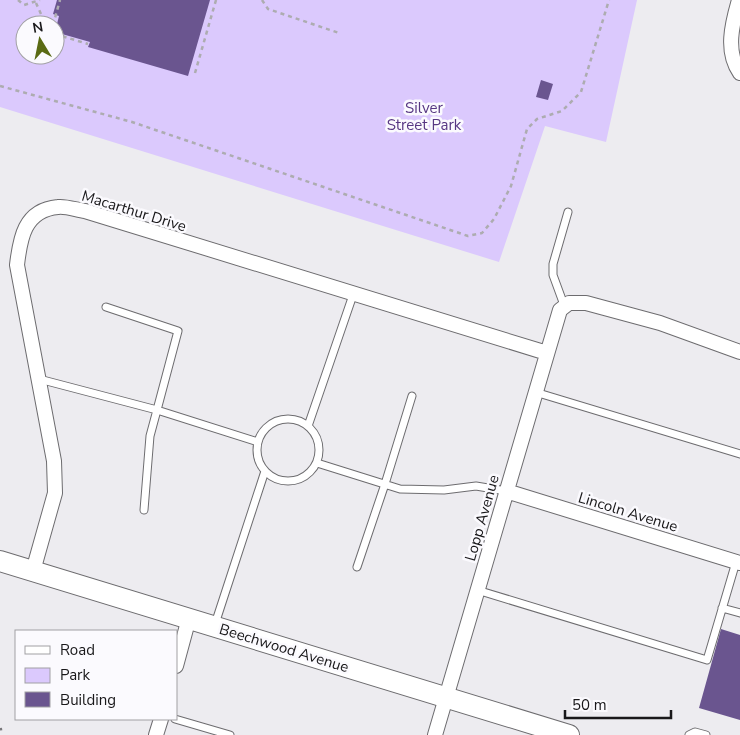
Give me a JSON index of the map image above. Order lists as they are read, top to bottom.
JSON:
{
  "streets": {
    "main road": ["Beechwood Avenue"],
    "street": ["Macarthur Drive", "Lincoln Avenue", "Lopp Avenue"]
  },
  "crossings": [
    ["Macarthur Drive", "Lopp Avenue"],
    ["Macarthur Drive", "Beechwood Avenue"],
    ["Lincoln Avenue", "Lopp Avenue"],
    ["Lopp Avenue", "Beechwood Avenue"]
  ],
  "parks": ["Silver Street Park"],
  "legend": ["Road", "Park", "Building"],
  "scale_bar": "50 m",
  "north": "top"
}
